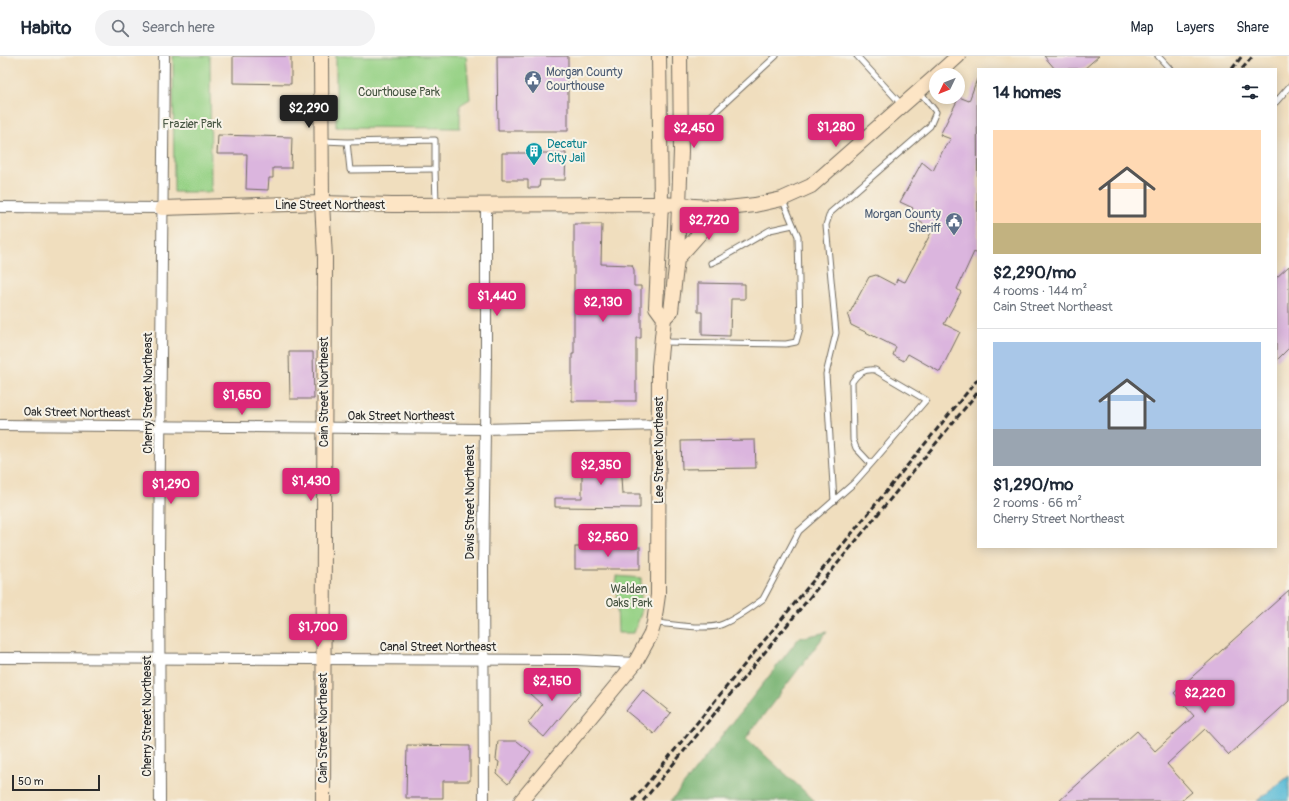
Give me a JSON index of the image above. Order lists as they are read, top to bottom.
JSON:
{
  "streets": {
    "street": [
      "Line Street Northeast",
      "Cain Street Northeast",
      "Cherry Street Northeast",
      "Oak Street Northeast",
      "Lee Street Northeast",
      "Davis Street Northeast",
      "Canal Street Northeast"
    ]
  },
  "crossings": [
    ["Line Street Northeast", "Cain Street Northeast"],
    ["Line Street Northeast", "Cherry Street Northeast"],
    ["Line Street Northeast", "Lee Street Northeast"],
    ["Line Street Northeast", "Davis Street Northeast"],
    ["Cain Street Northeast", "Oak Street Northeast"],
    ["Cain Street Northeast", "Canal Street Northeast"],
    ["Cherry Street Northeast", "Oak Street Northeast"],
    ["Cherry Street Northeast", "Canal Street Northeast"],
    ["Oak Street Northeast", "Lee Street Northeast"],
    ["Oak Street Northeast", "Davis Street Northeast"],
    ["Lee Street Northeast", "Canal Street Northeast"],
    ["Davis Street Northeast", "Canal Street Northeast"]
  ],
  "parks": ["Courthouse Park", "Frazier Park", "Walden Oaks Park"],
  "places": {
    "public building": ["Morgan County Courthouse", "Morgan County Sheriff"],
    "building": ["Decatur City Jail"]
  },
  "scale_bar": "50 m",
  "north": "bottom left",
  "page": {
    "header": "Habito",
    "search": "Search here",
    "nav": ["Map", "Layers", "Share"],
    "heading": "14 homes",
    "price": [
      "$2,290",
      "$1,280",
      "$2,450",
      "$2,720",
      "$1,440",
      "$2,130",
      "$1,650",
      "$2,350",
      "$1,430",
      "$1,290",
      "$2,560",
      "$1,700",
      "$2,150",
      "$2,220"
    ],
    "list": [
      {
        "name": "$2,290/mo",
        "note": "4 rooms · 144 m² · Cain Street Northeast"
      },
      {
        "name": "$1,290/mo",
        "note": "2 rooms · 66 m² · Cherry Street Northeast"
      }
    ],
    "scale": "50 m"
  }
}
